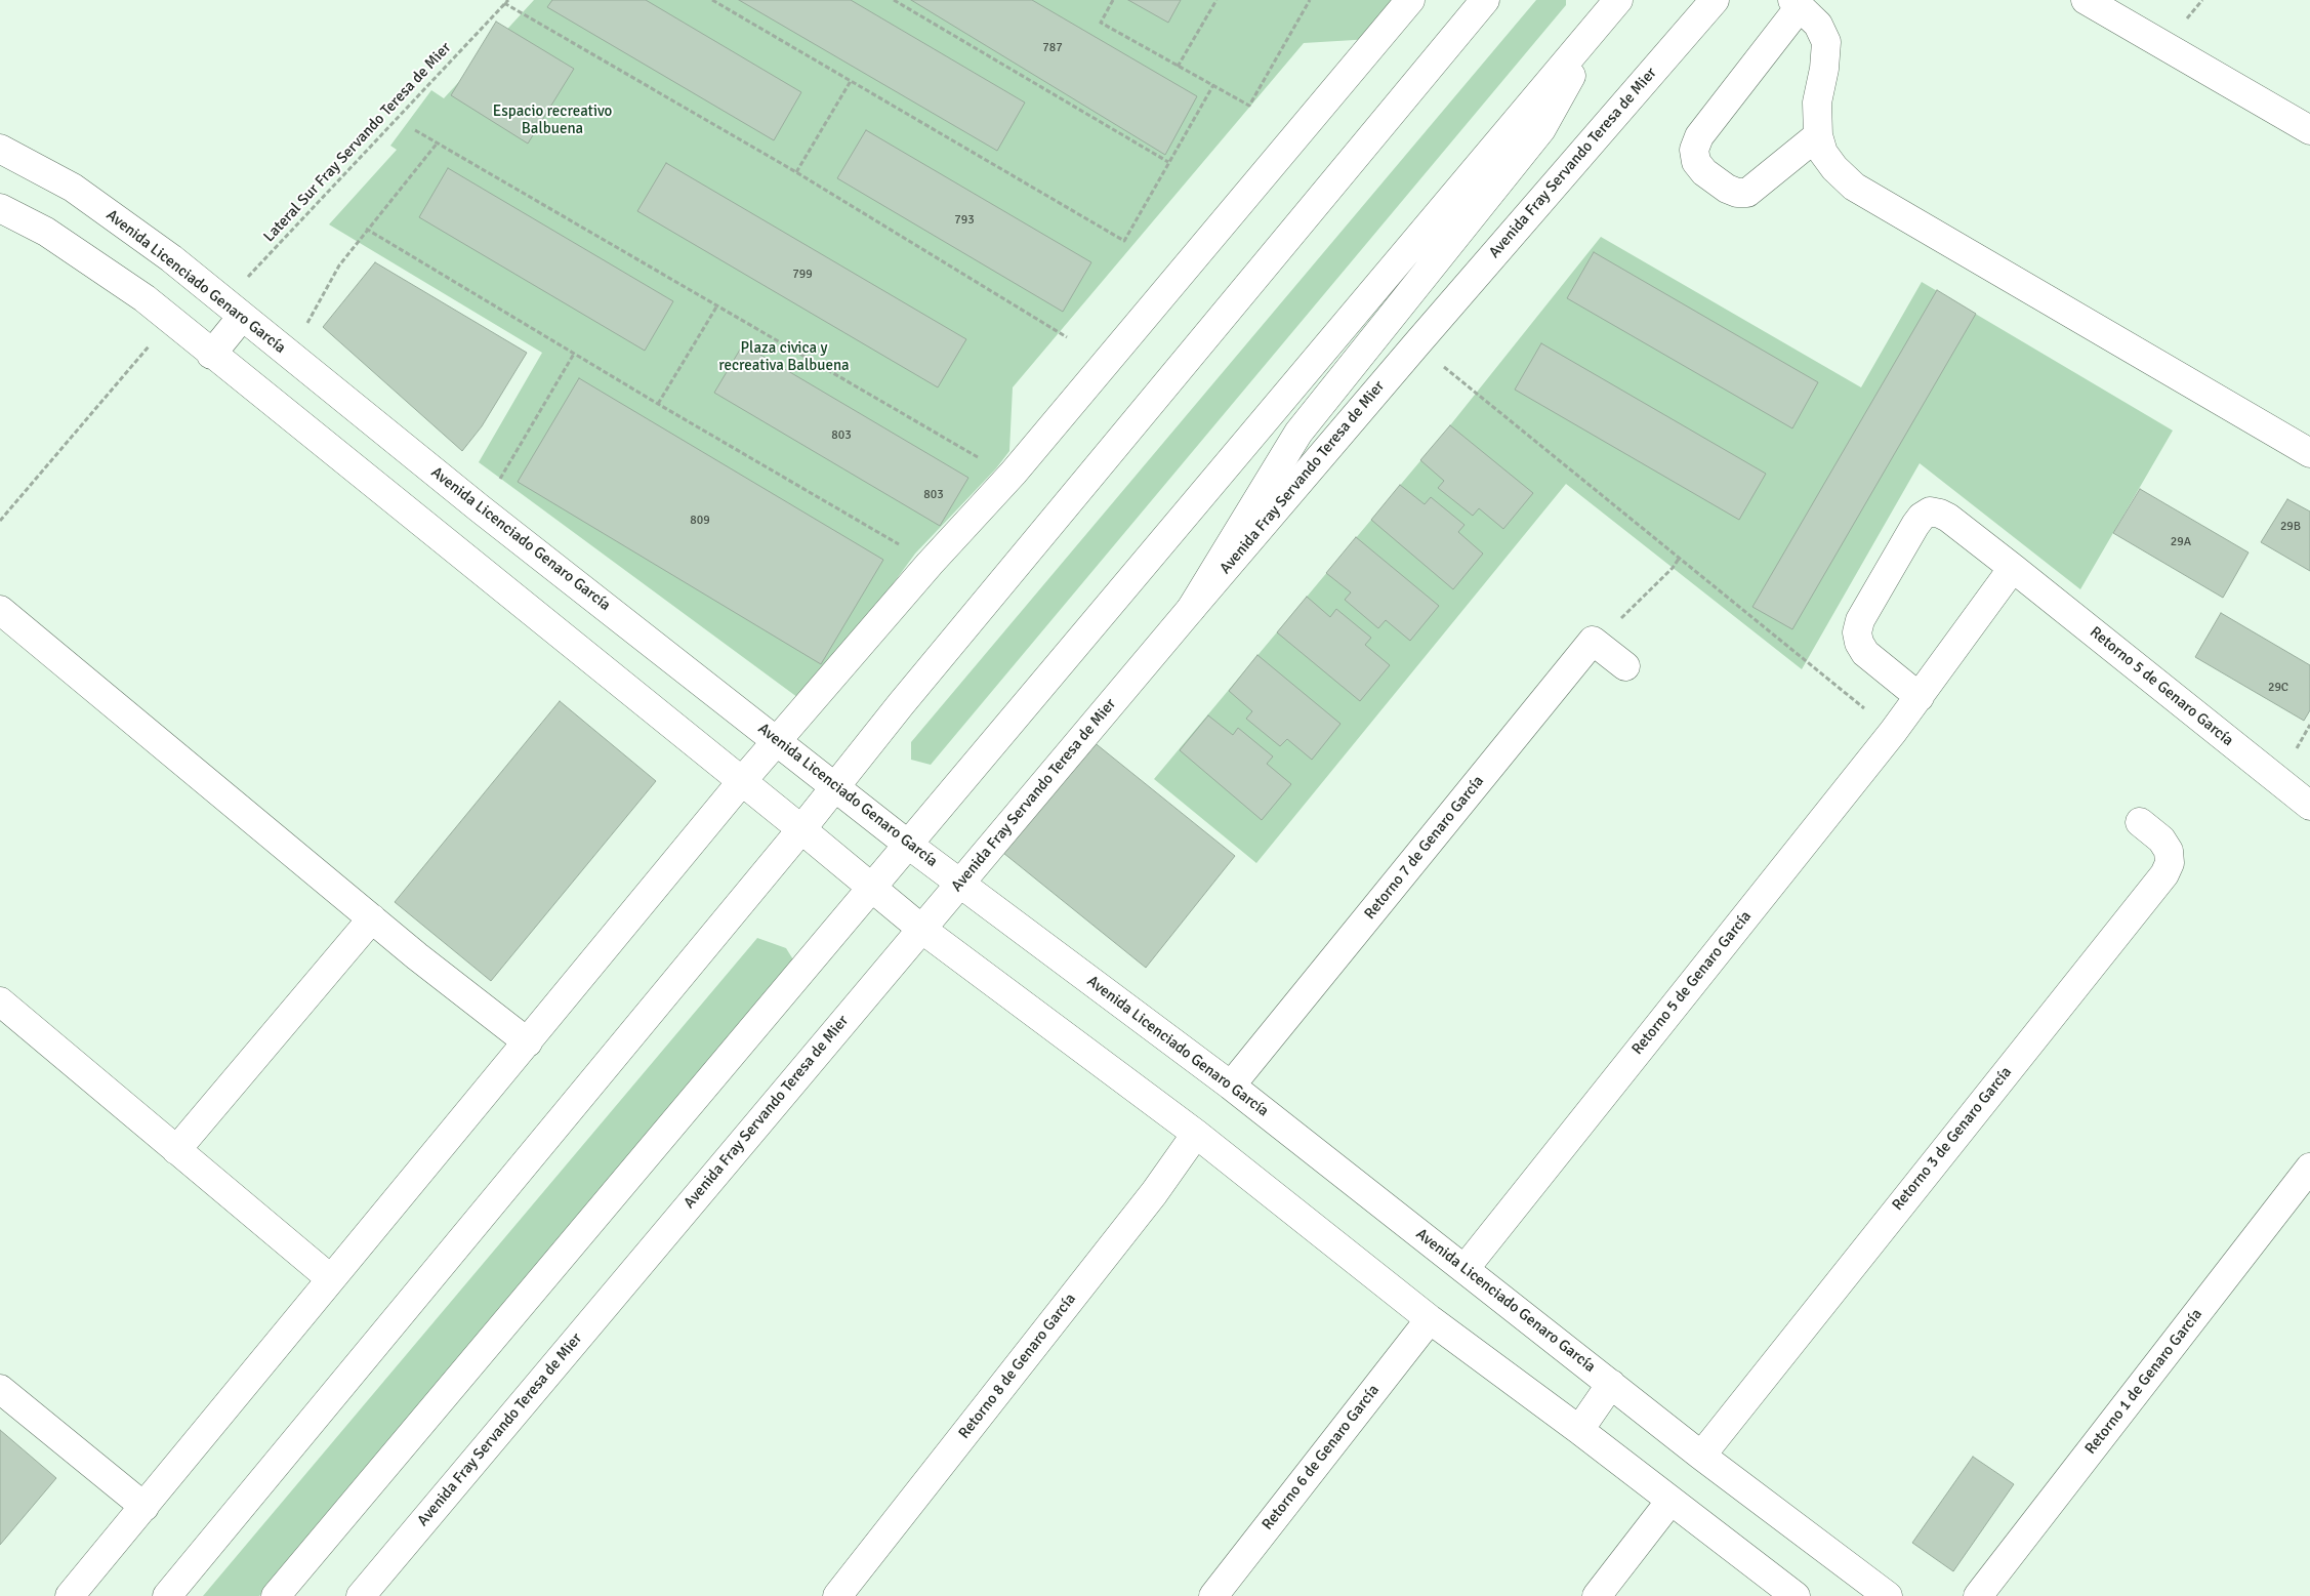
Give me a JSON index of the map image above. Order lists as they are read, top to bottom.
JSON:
{
  "streets": {
    "street": [
      "Avenida Fray Servando Teresa de Mier",
      "Avenida Licenciado Genaro García",
      "Retorno 5 de Genaro García",
      "Retorno 7 de Genaro García",
      "Retorno 3 de Genaro García",
      "Retorno 8 de Genaro García",
      "Retorno 1 de Genaro García",
      "Retorno 6 de Genaro García"
    ],
    "path": ["Lateral Sur Fray Servando Teresa de Mier"]
  },
  "crossings": [
    ["Lateral Sur Fray Servando Teresa de Mier", "Avenida Licenciado Genaro García"],
    ["Avenida Fray Servando Teresa de Mier", "Avenida Licenciado Genaro García"],
    ["Avenida Licenciado Genaro García", "Retorno 5 de Genaro García"],
    ["Avenida Licenciado Genaro García", "Retorno 7 de Genaro García"],
    ["Avenida Licenciado Genaro García", "Retorno 3 de Genaro García"]
  ],
  "parks": ["Espacio recreativo Balbuena", "Plaza civica y recreativa Balbuena"],
  "house_numbers": [
    "787",
    "793",
    "799",
    "803",
    "803",
    "809",
    "29B",
    "29A",
    "29C"
  ]
}
